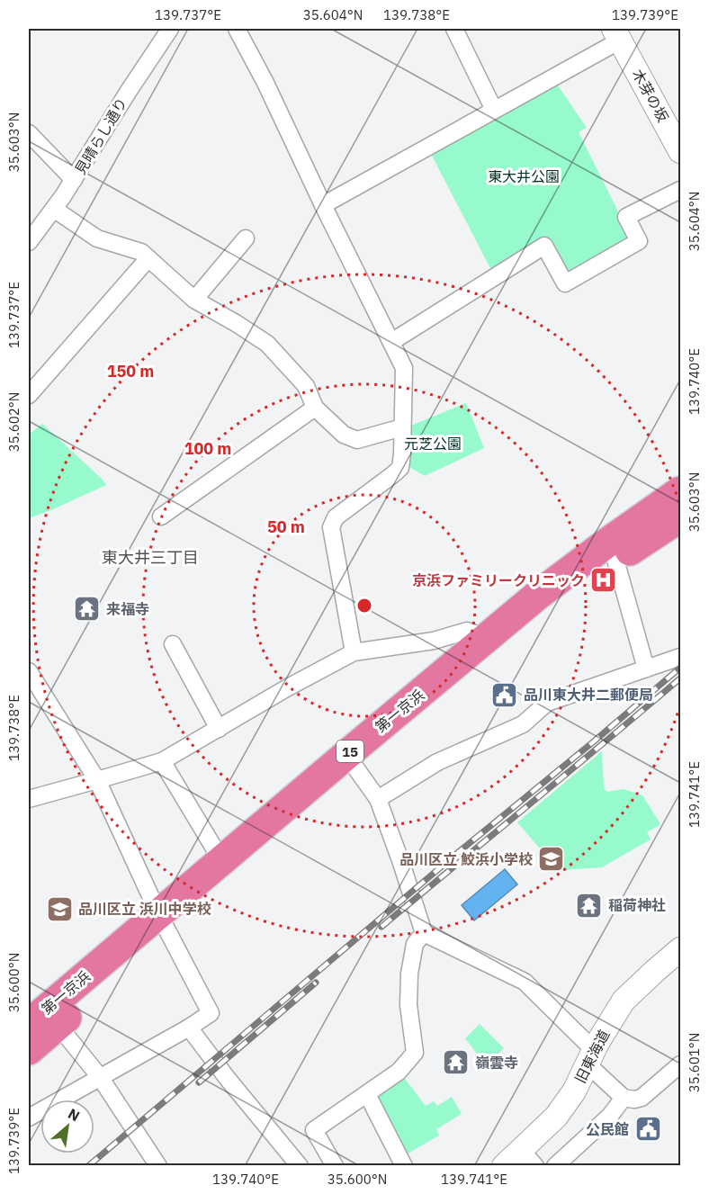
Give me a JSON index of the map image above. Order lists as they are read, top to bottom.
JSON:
{
  "streets": {
    "highway": ["第一京浜", "15"],
    "street": ["木芽の坂", "見晴らし通り", "旧東海道"]
  },
  "districts": ["東大井三丁目"],
  "parks": ["東大井公園", "元芝公園"],
  "places": {
    "hospital": ["京浜ファミリークリニック"],
    "temple": ["来福寺", "稲荷神社", "嶺雲寺"],
    "public building": ["品川東大井二郵便局", "公民館"],
    "school or university": ["品川区立 鮫浜小学校", "品川区立 浜川中学校"]
  },
  "north": "top right",
  "coordinates": [
    "139.737°E",
    "35.604°N",
    "139.738°E",
    "139.739°E",
    "35.603°N",
    "139.740°E",
    "35.602°N",
    "139.741°E",
    "35.600°N",
    "35.601°N"
  ],
  "rings": ["150 m", "100 m", "50 m"]
}
